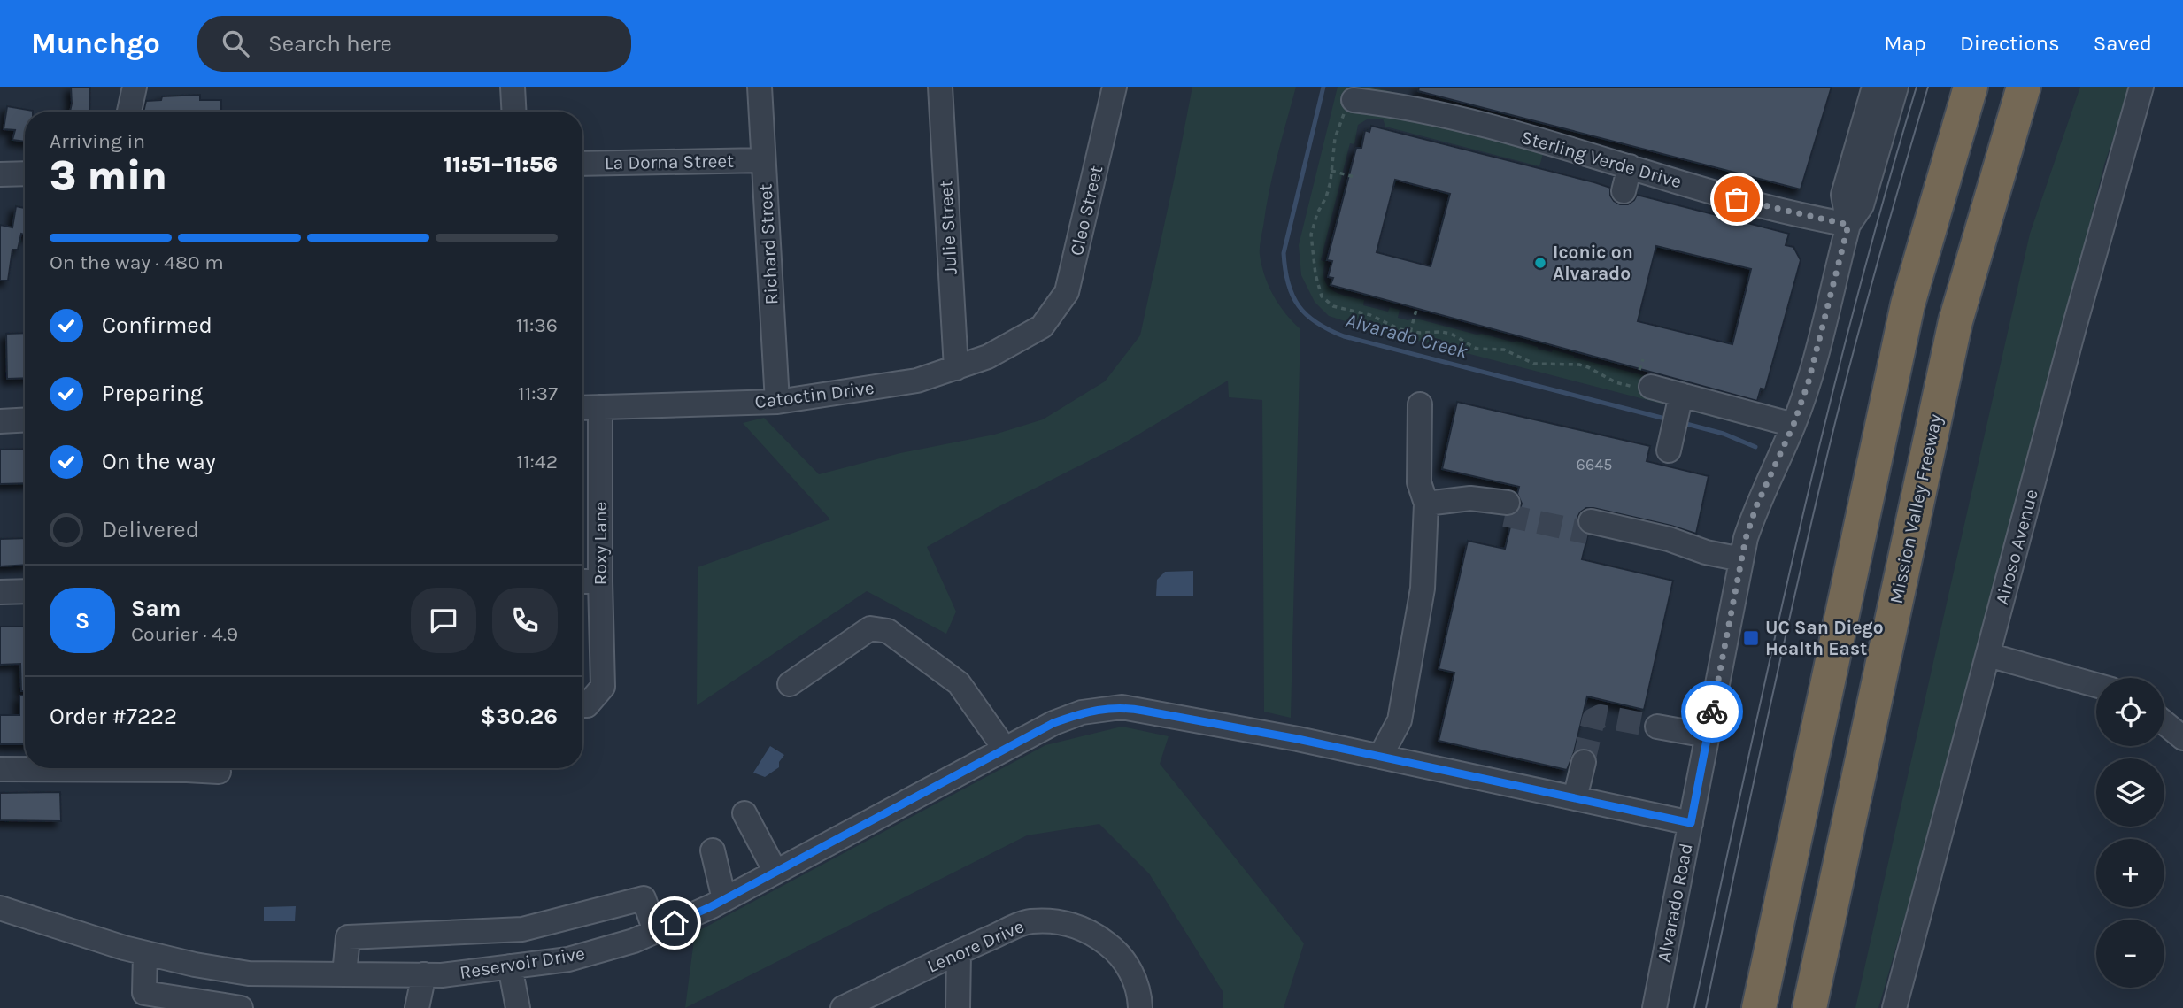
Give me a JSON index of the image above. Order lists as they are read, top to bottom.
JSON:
{
  "streets": {
    "highway": ["Mission Valley Freeway"],
    "street": [
      "Sterling Verde Drive",
      "La Dorna Street",
      "Cleo Street",
      "Julie Street",
      "Richard Street",
      "Catoctin Drive",
      "Roxy Lane",
      "Airoso Avenue",
      "Alvarado Road",
      "Lenore Drive",
      "Reservoir Drive"
    ]
  },
  "crossings": [
    ["Sterling Verde Drive", "Alvarado Road"],
    ["La Dorna Street", "Richard Street"],
    ["Cleo Street", "Catoctin Drive"],
    ["Julie Street", "Catoctin Drive"],
    ["Richard Street", "Catoctin Drive"],
    ["Catoctin Drive", "Roxy Lane"],
    ["Alvarado Road", "Reservoir Drive"]
  ],
  "water": ["Alvarado Creek"],
  "places": {
    "other": ["Iconic on Alvarado"],
    "transit": ["UC San Diego Health East"]
  },
  "house_numbers": ["6645"],
  "page": {
    "header": "Munchgo",
    "search": "Search here",
    "nav": ["Map", "Directions", "Saved"],
    "heading": ["3 min", "Arriving in", "11:51–11:56"],
    "panel": [
      "Sam",
      "Courier · 4.9",
      "Order #7222",
      "$30.26"
    ],
    "bar": "On the way · 480 m",
    "list": [
      ["Confirmed", "11:36"],
      ["Preparing", "11:37"],
      ["On the way", "11:42"],
      "Delivered"
    ],
    "round": "S",
    "map_buttons": ["+", "−"]
  }
}
